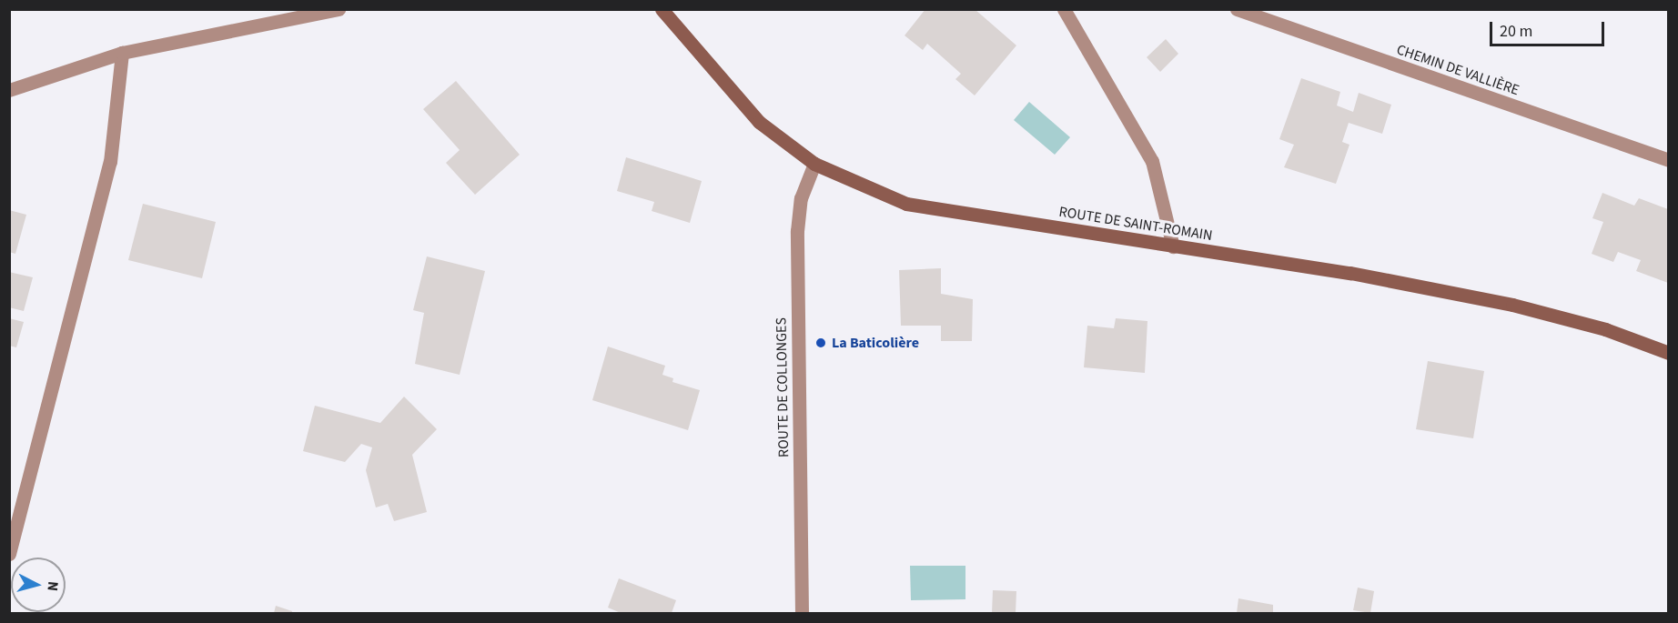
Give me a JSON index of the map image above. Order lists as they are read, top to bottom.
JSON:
{
  "streets": {
    "main road": ["ROUTE DE SAINT-ROMAIN"],
    "street": ["CHEMIN DE VALLIÈRE", "ROUTE DE COLLONGES"]
  },
  "crossings": [
    ["ROUTE DE SAINT-ROMAIN", "ROUTE DE COLLONGES"]
  ],
  "places": ["La Baticolière"],
  "scale_bar": "20 m",
  "north": "right"
}
